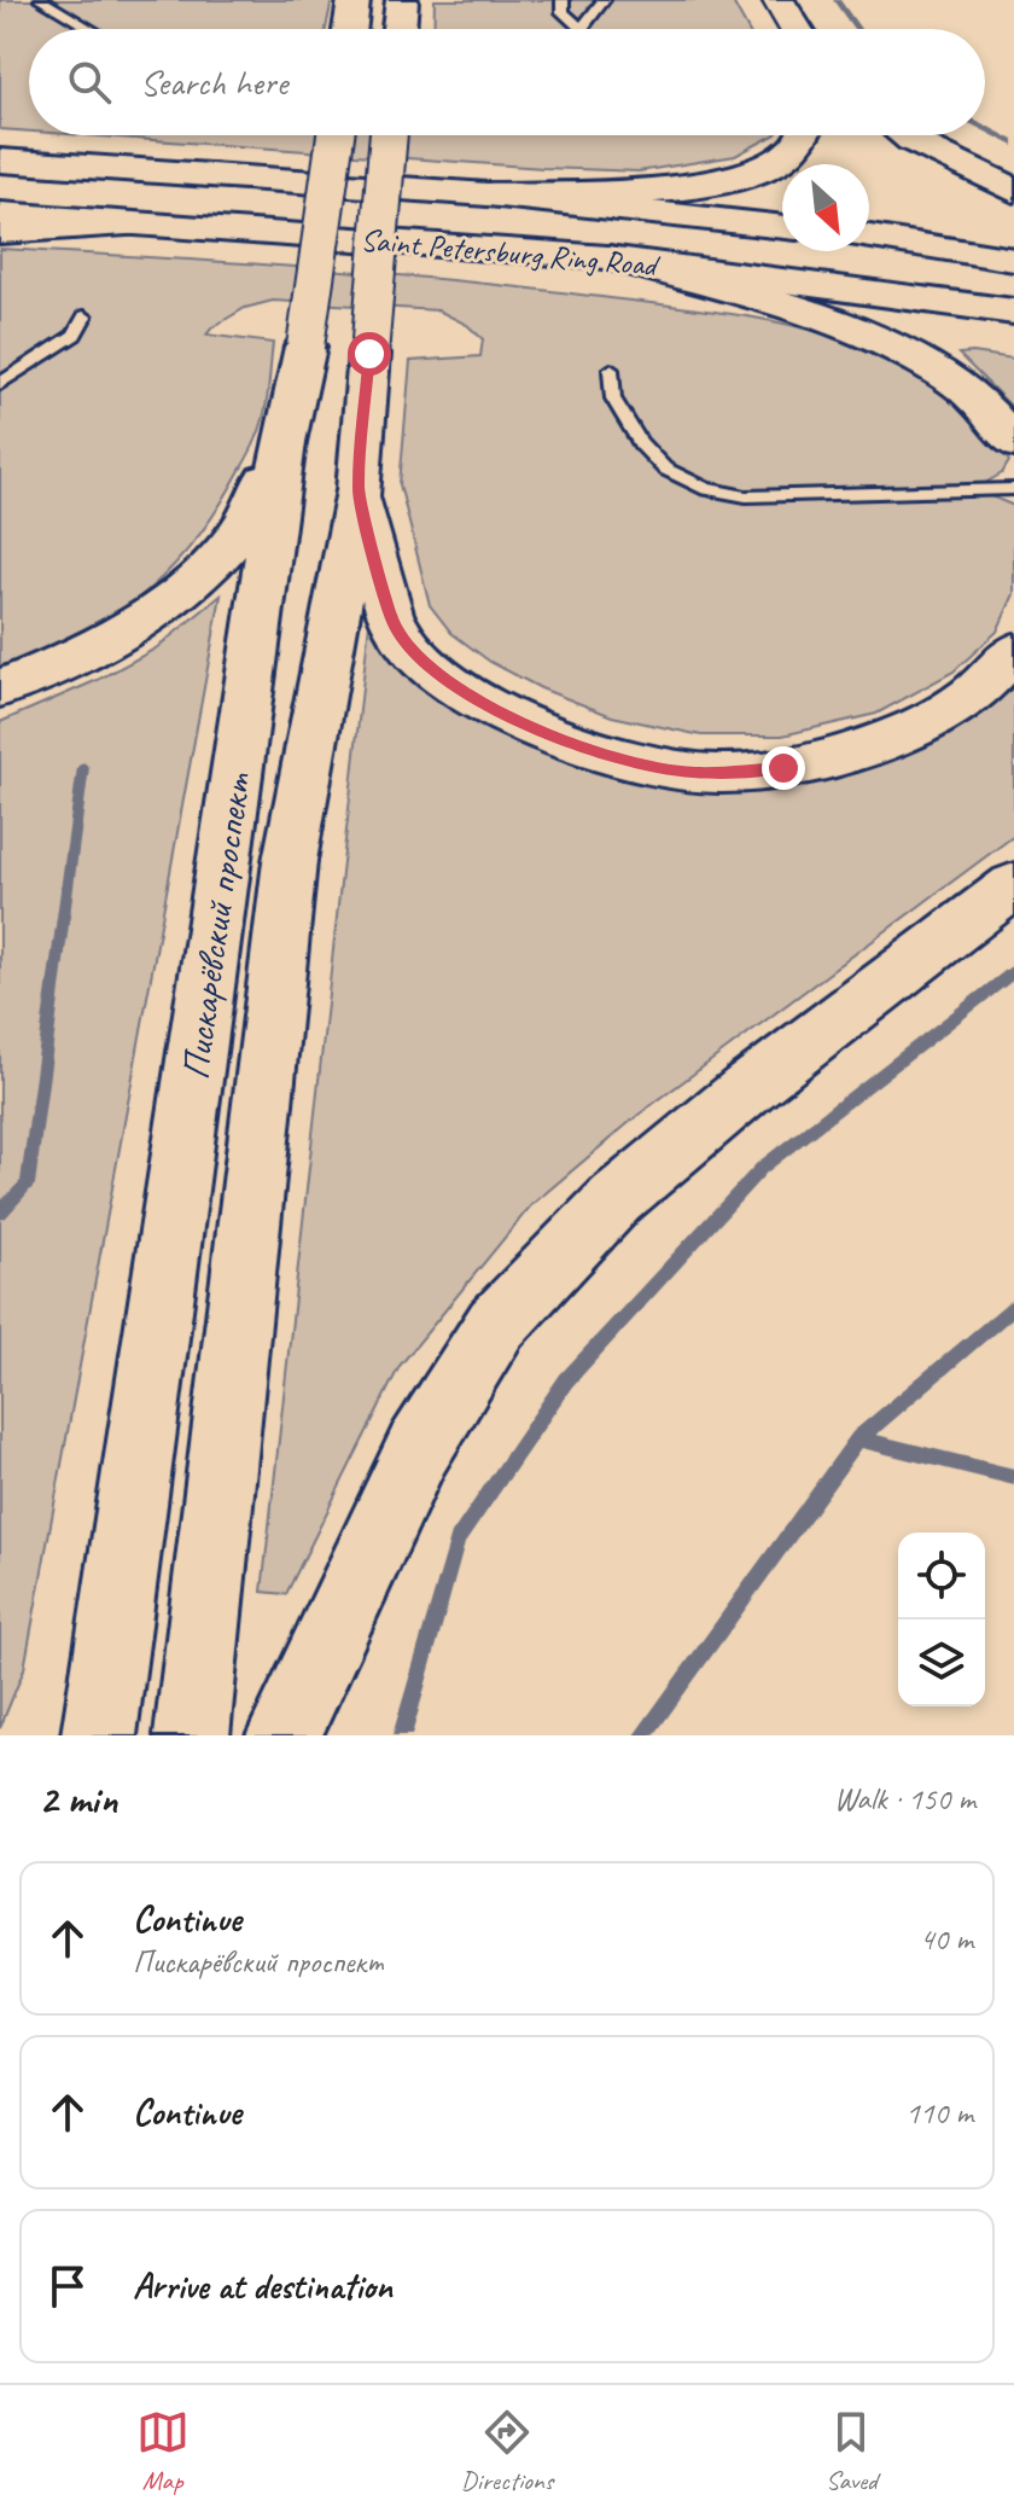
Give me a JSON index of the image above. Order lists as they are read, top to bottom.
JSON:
{
  "streets": {
    "main road": ["Saint Petersburg Ring Road", "Пискарёвский проспект"]
  },
  "north": "bottom right",
  "page": {
    "search": "Search here",
    "heading": ["2 min", "Walk · 150 m"],
    "list": [
      ["Continue", "Пискарёвский проспект", "40 m"],
      ["Continue", "110 m"],
      "Arrive at destination"
    ],
    "nav": ["Map", "Directions", "Saved"]
  }
}
